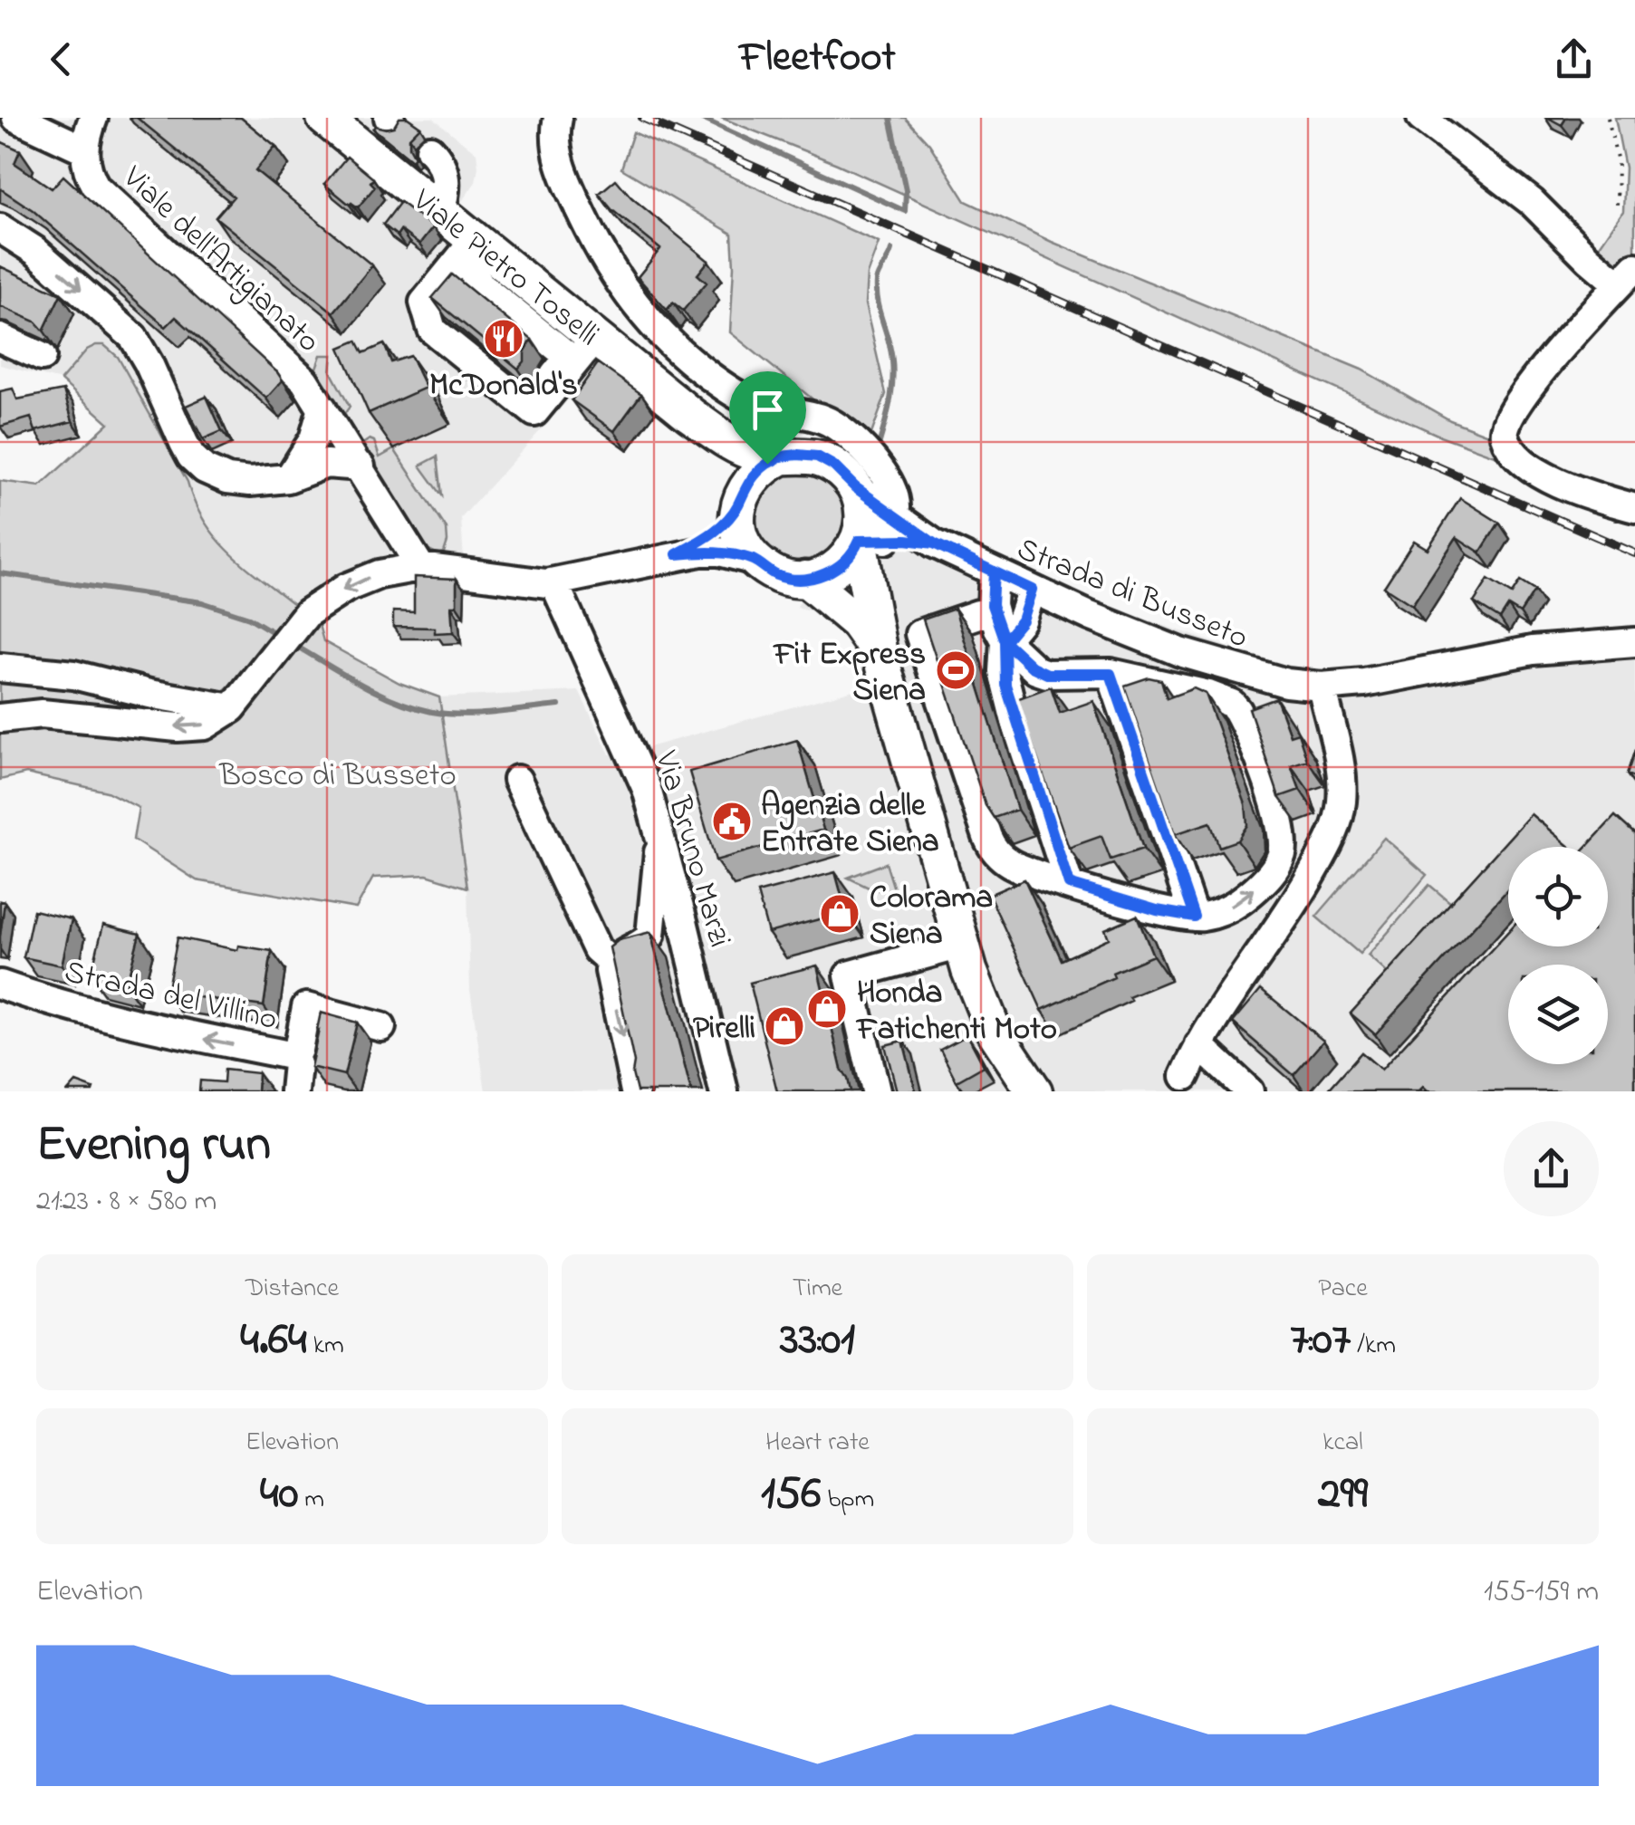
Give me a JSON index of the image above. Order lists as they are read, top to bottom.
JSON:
{
  "streets": {
    "main road": ["Viale Pietro Toselli"],
    "street": [
      "Viale dell'Artigianato",
      "Strada di Busseto",
      "Via Bruno Marzi",
      "Strada del Villino"
    ]
  },
  "crossings": [
    ["Viale Pietro Toselli", "Strada di Busseto"]
  ],
  "one_way": ["Strada del Villino"],
  "parks": ["Bosco di Busseto"],
  "places": {
    "restaurant": ["McDonald's"],
    "sports": ["Fit Express Siena"],
    "public building": ["Agenzia delle Entrate Siena"],
    "shop": ["Colorama Siena", "Honda Fatichenti Moto", "Pirelli"]
  },
  "page": {
    "header": "Fleetfoot",
    "heading": ["Evening run", "21:23 · 8 × 580 m"],
    "stats": [
      ["Distance", "4.64 km"],
      ["Time", "33:01"],
      ["Pace", "7:07 /km"],
      ["Elevation", "40 m"],
      ["Heart rate", "156 bpm"],
      ["kcal", "299"]
    ],
    "chart": ["Elevation", "155–159 m"]
  }
}
